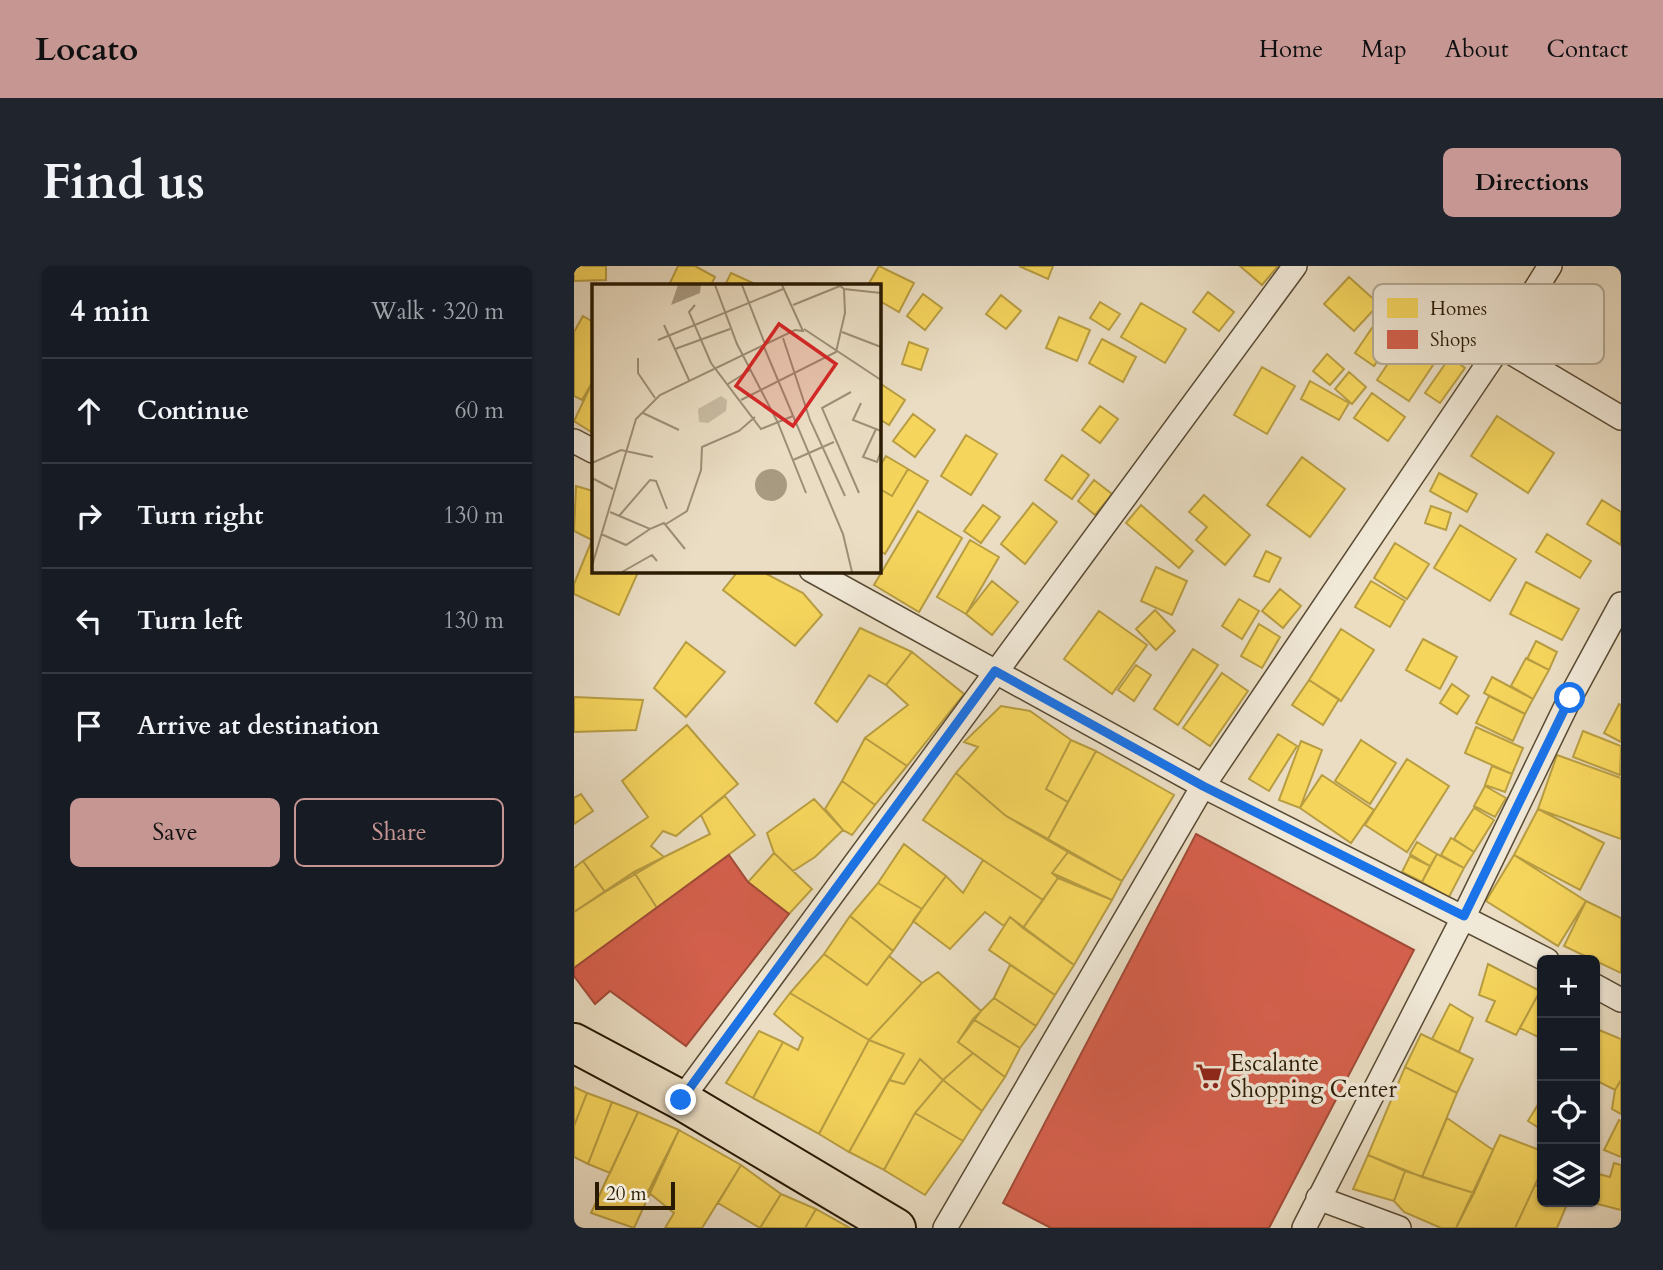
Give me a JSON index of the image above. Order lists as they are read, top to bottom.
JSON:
{
  "places": {
    "supermarket": ["Escalante Shopping Center"]
  },
  "legend": ["Homes", "Shops"],
  "scale_bar": "20 m",
  "page": {
    "header": "Locato",
    "nav": [
      "Home",
      "Map",
      "About",
      "Contact"
    ],
    "buttons": [
      "Directions",
      ["Save", "Share"]
    ],
    "title": "Find us",
    "heading": ["4 min", "Walk · 320 m"],
    "list": [
      ["Continue", "60 m"],
      ["Turn right", "130 m"],
      ["Turn left", "130 m"],
      "Arrive at destination"
    ],
    "map_buttons": ["+", "−"],
    "scale": "20 m"
  }
}
